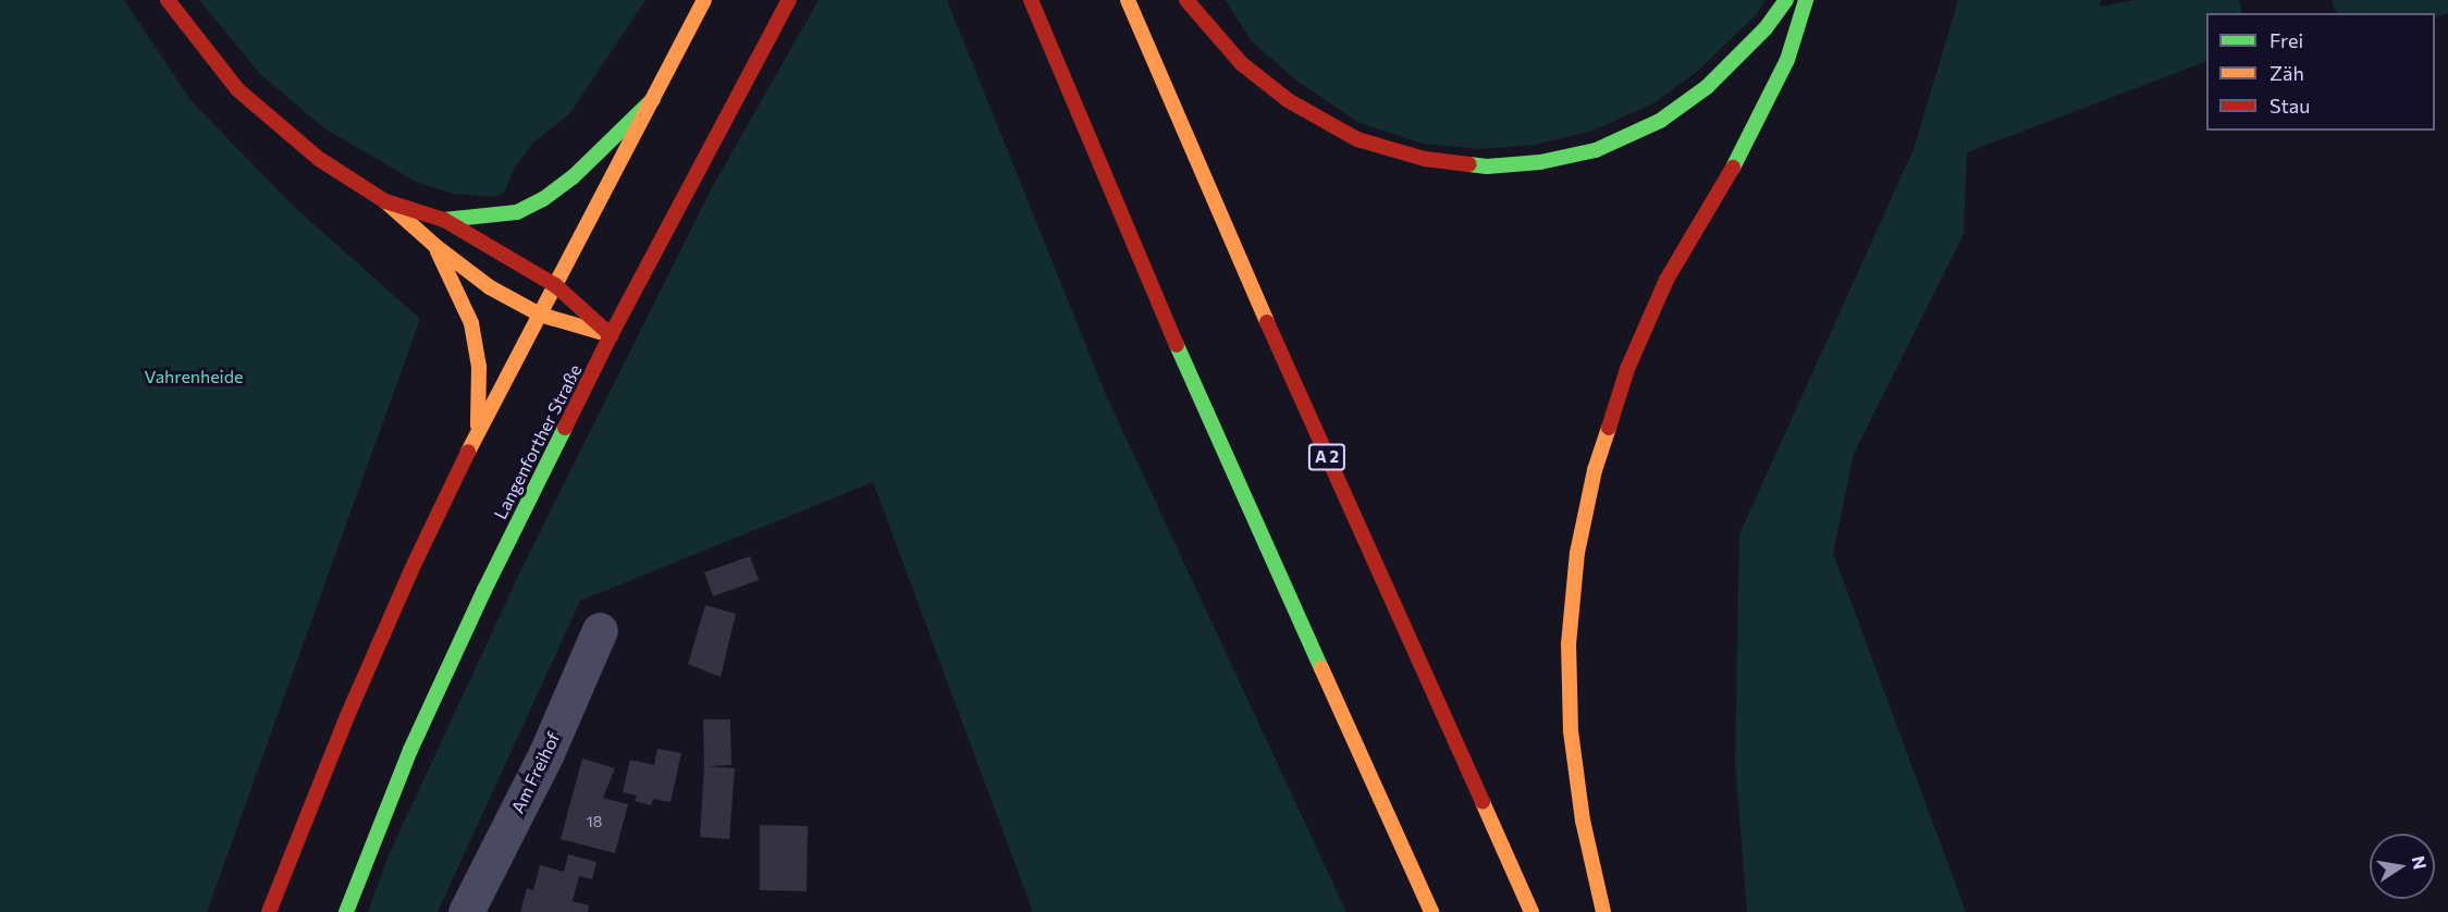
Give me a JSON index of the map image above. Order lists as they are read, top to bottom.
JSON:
{
  "streets": {
    "main road": ["Langenforther Straße", "A 2"],
    "street": ["Am Freihof"]
  },
  "parks": ["Vahrenheide"],
  "house_numbers": ["18"],
  "legend": ["Frei", "Zäh", "Stau"],
  "north": "right"
}
